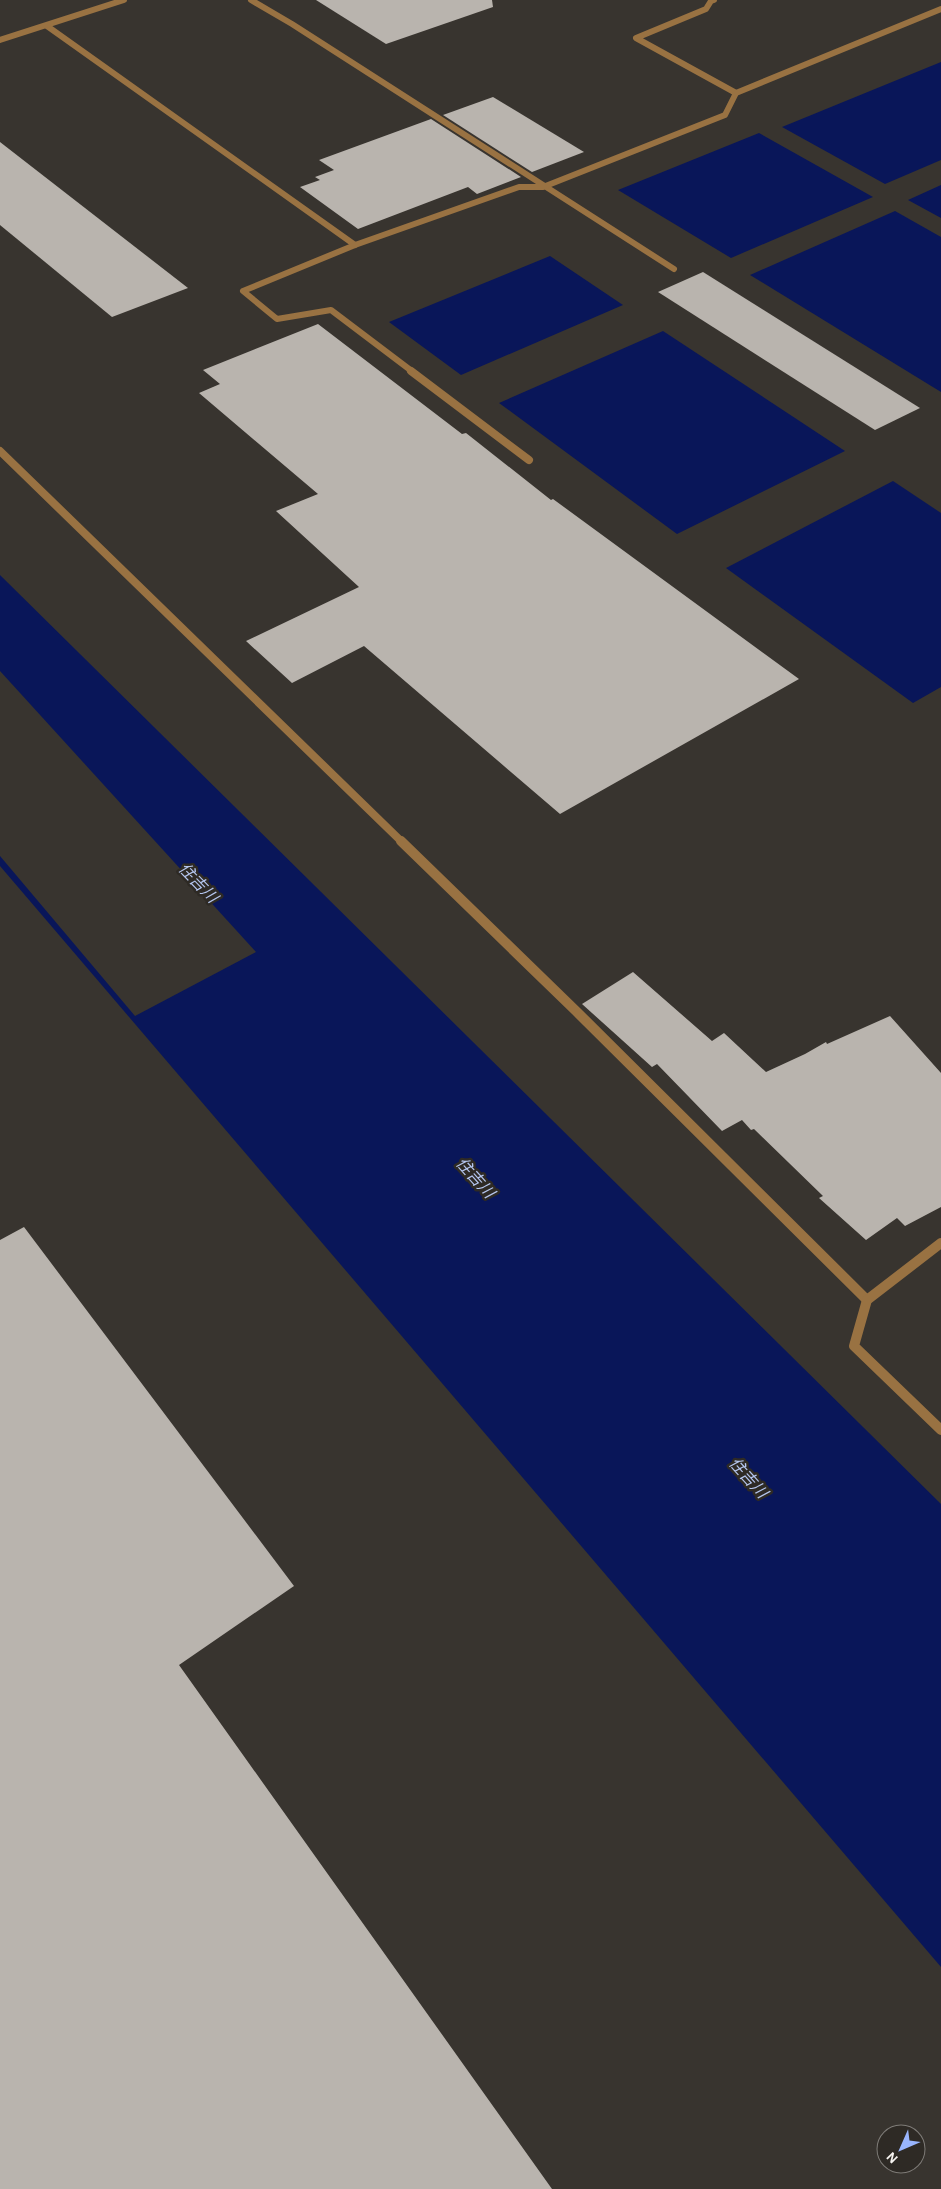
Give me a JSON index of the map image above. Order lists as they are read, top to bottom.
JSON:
{
  "water": ["住吉川"],
  "north": "bottom left"
}
